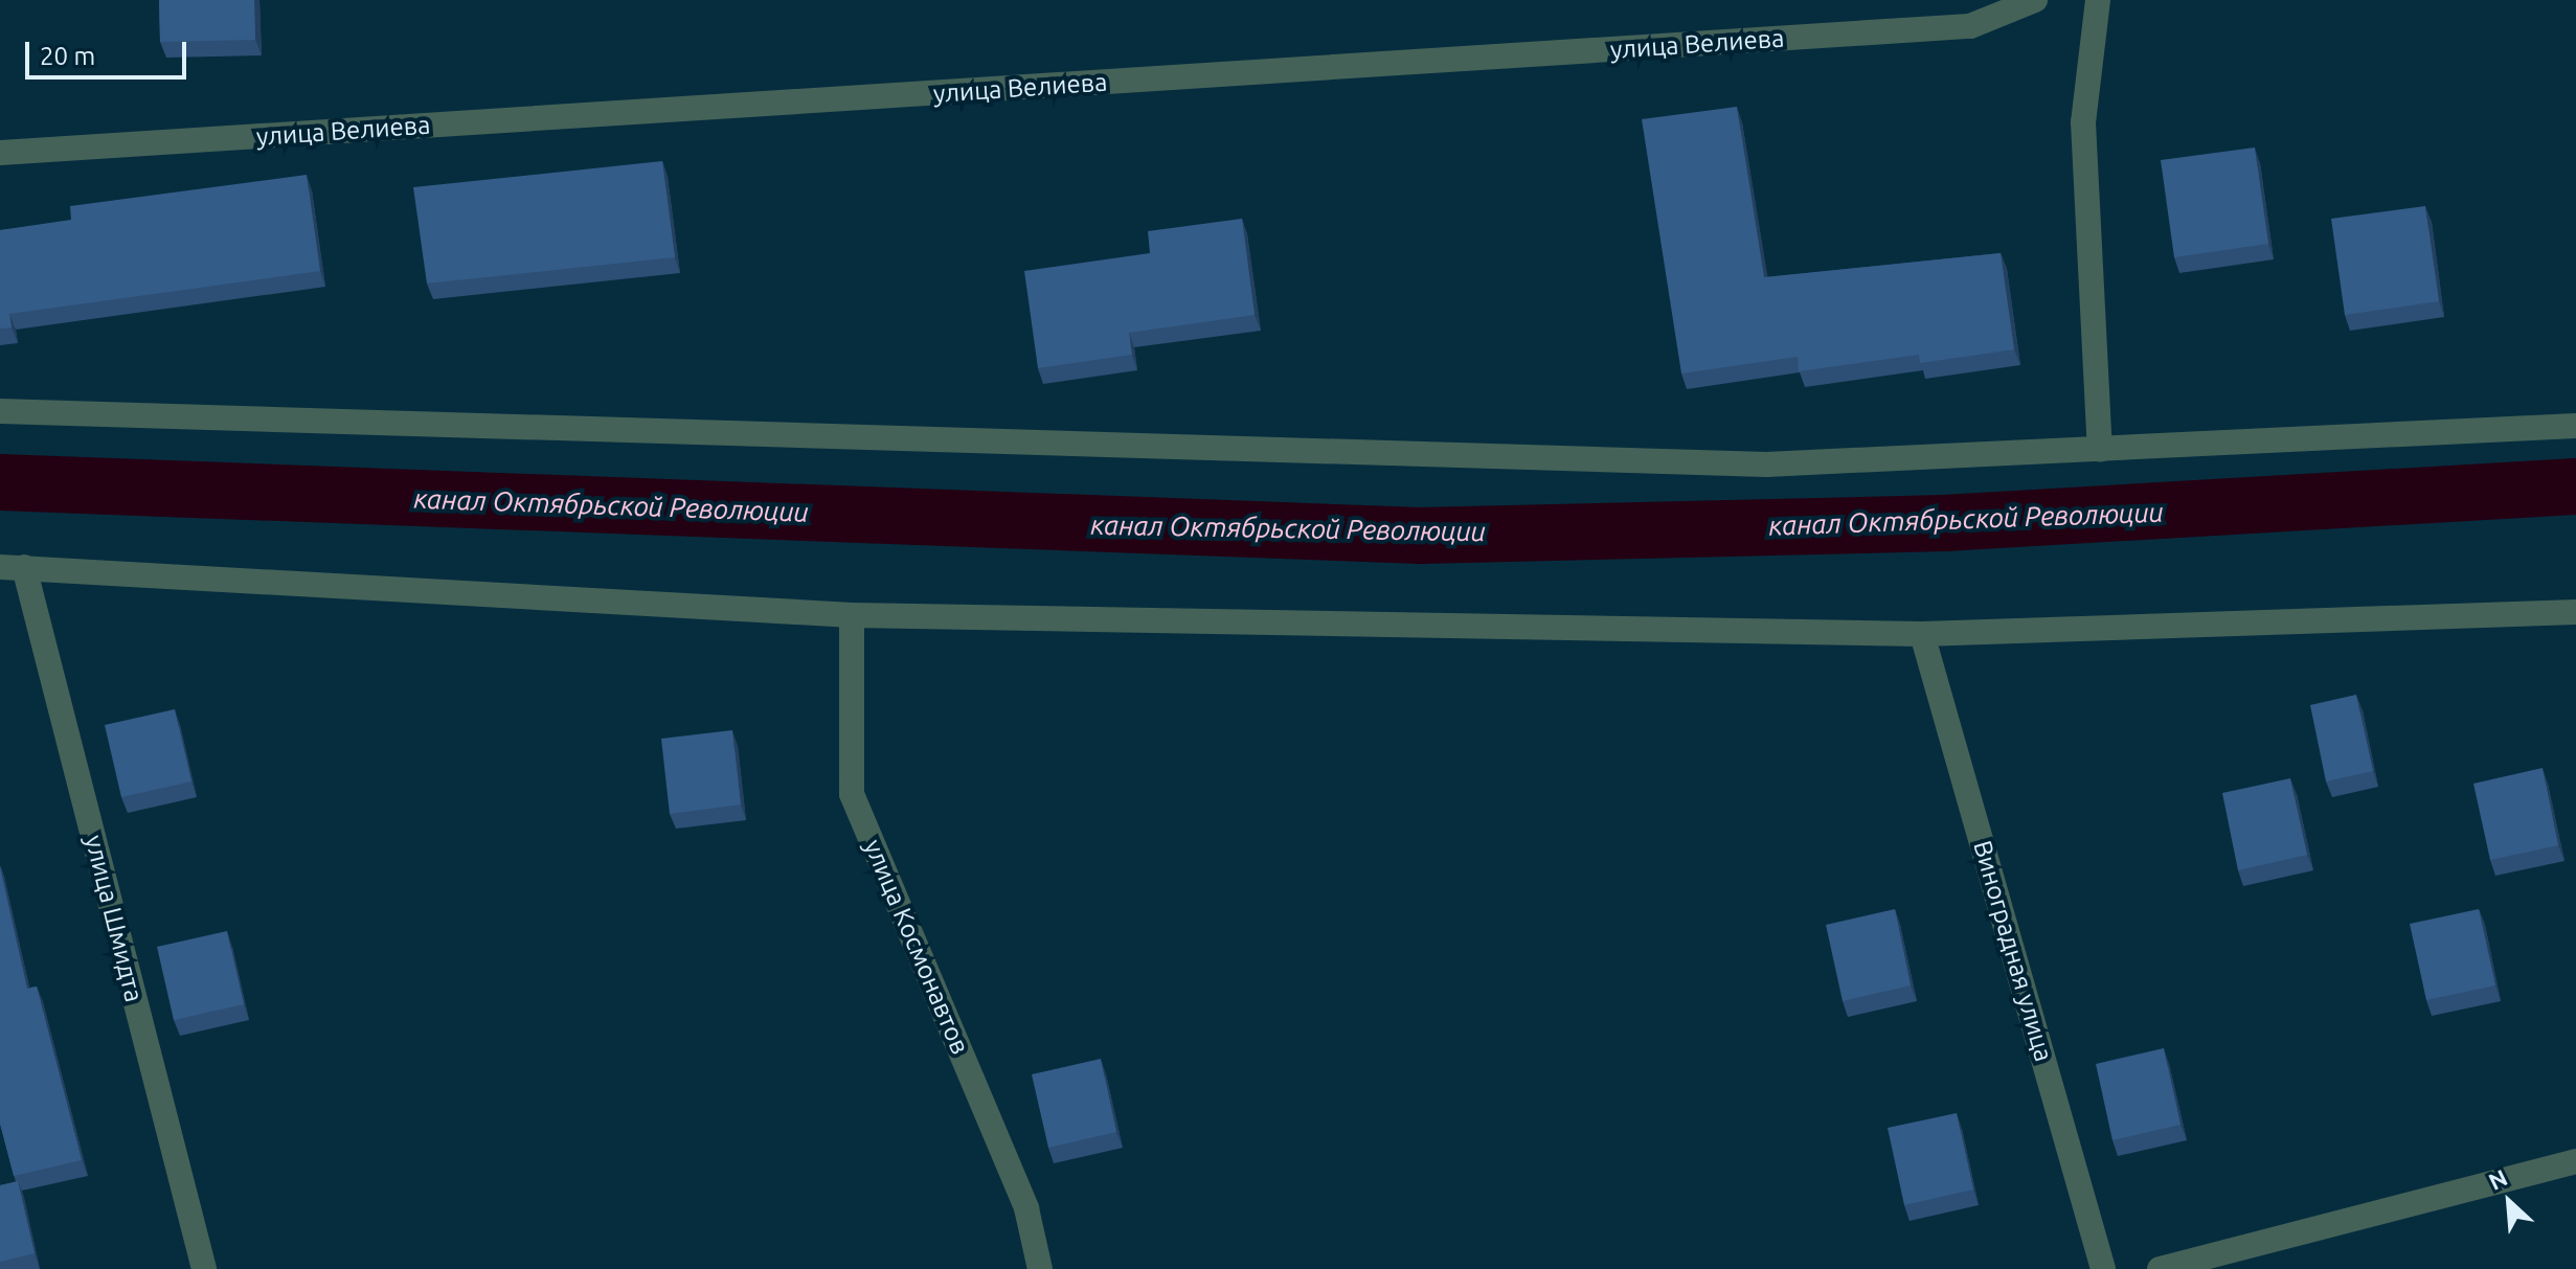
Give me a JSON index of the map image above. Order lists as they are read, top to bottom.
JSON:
{
  "streets": {
    "street": [
      "улица Велиева",
      "улица Шмидта",
      "улица Космонавтов",
      "Виноградная улица"
    ]
  },
  "water": ["канал Октябрьской Революции"],
  "scale_bar": "20 m",
  "north": "top left"
}
